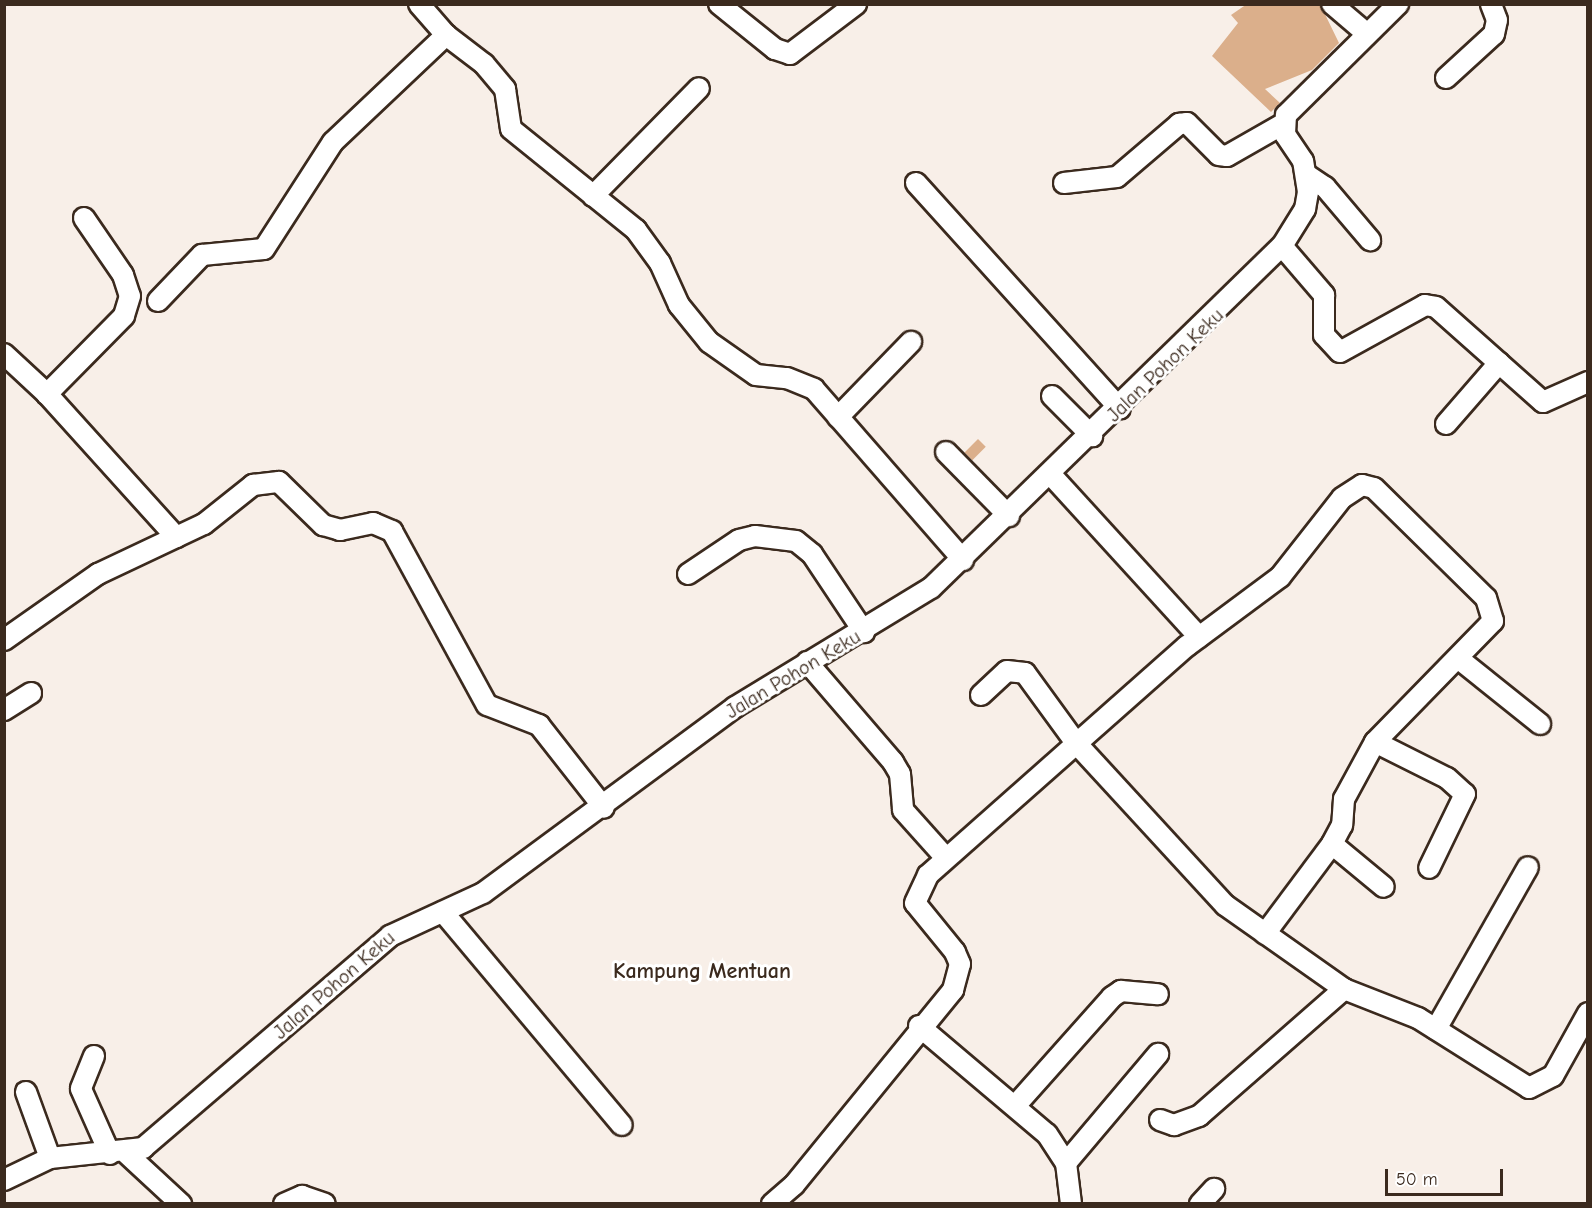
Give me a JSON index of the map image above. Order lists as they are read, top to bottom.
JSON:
{
  "streets": {
    "street": ["Jalan Pohon Keku"]
  },
  "districts": ["Kampung Mentuan"],
  "scale_bar": "50 m"
}
